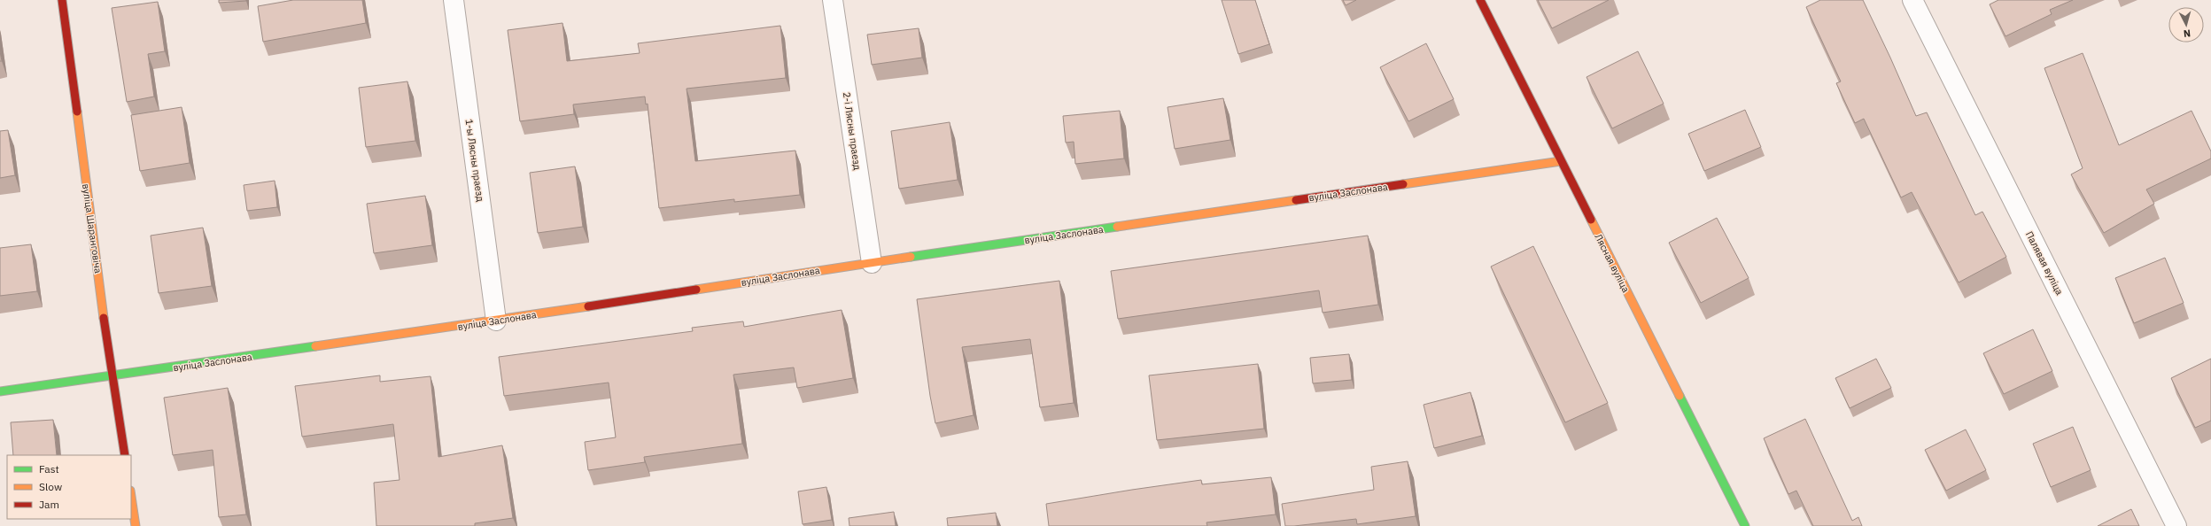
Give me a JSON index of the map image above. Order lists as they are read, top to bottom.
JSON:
{
  "streets": {
    "street": [
      "2-і Лясны праезд",
      "1-ы Лясны праезд",
      "вуліца Заслонава",
      "вуліца Шаранговіча",
      "Лясная вуліца",
      "Палявая вуліца"
    ]
  },
  "crossings": [
    ["2-і Лясны праезд", "вуліца Заслонава"],
    ["1-ы Лясны праезд", "вуліца Заслонава"],
    ["вуліца Заслонава", "вуліца Шаранговіча"],
    ["вуліца Заслонава", "Лясная вуліца"]
  ],
  "legend": ["Fast", "Slow", "Jam"],
  "north": "bottom"
}
